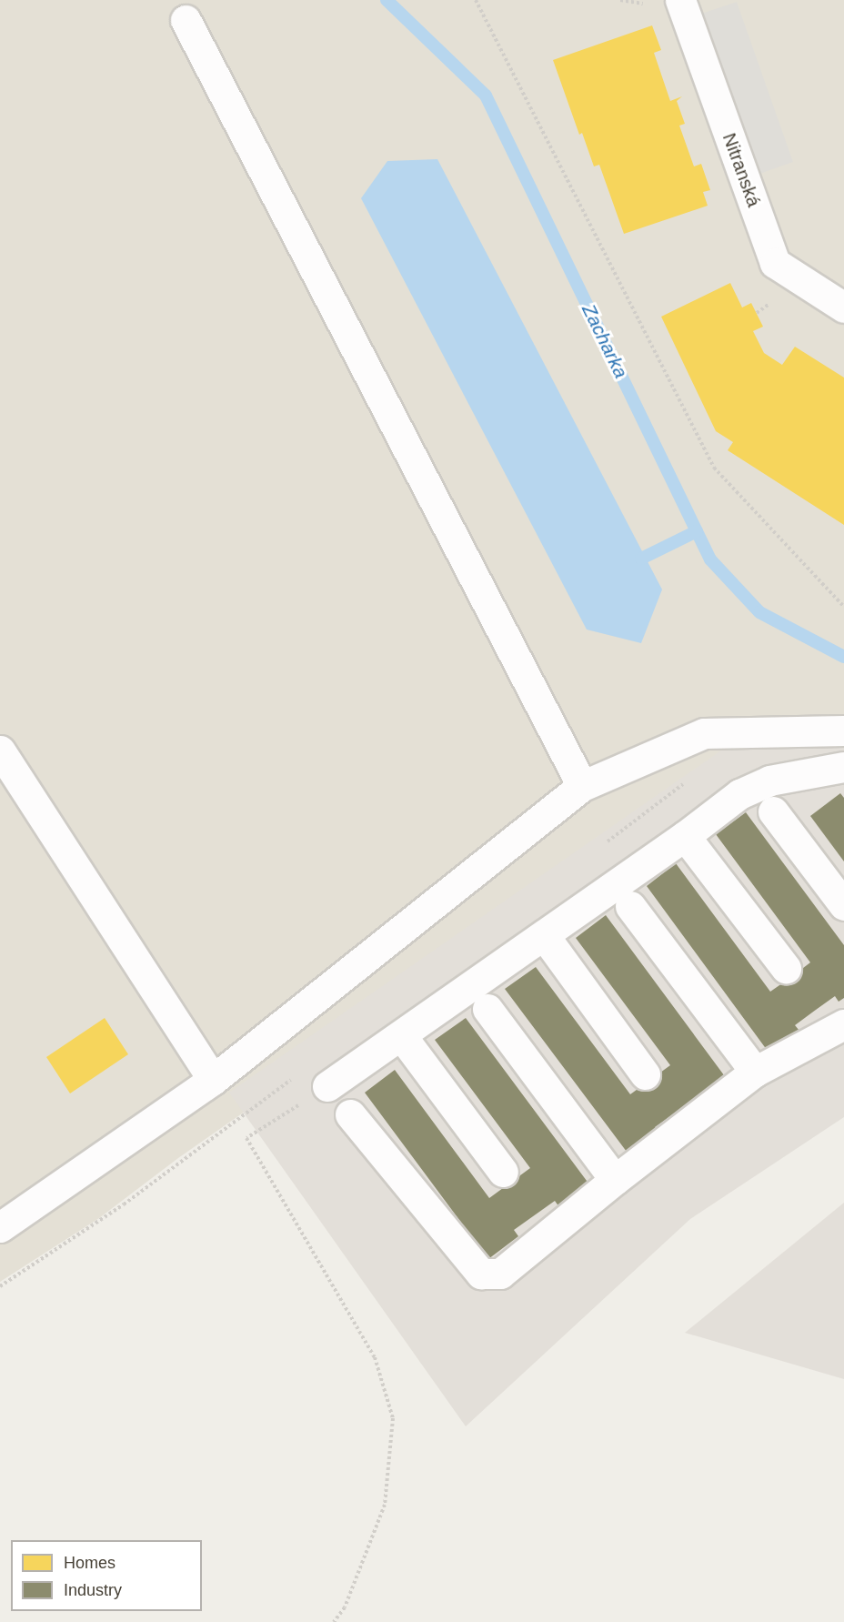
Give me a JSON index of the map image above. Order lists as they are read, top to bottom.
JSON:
{
  "streets": {
    "street": ["Nitranská"]
  },
  "water": ["Zacharka"],
  "legend": ["Homes", "Industry"]
}
